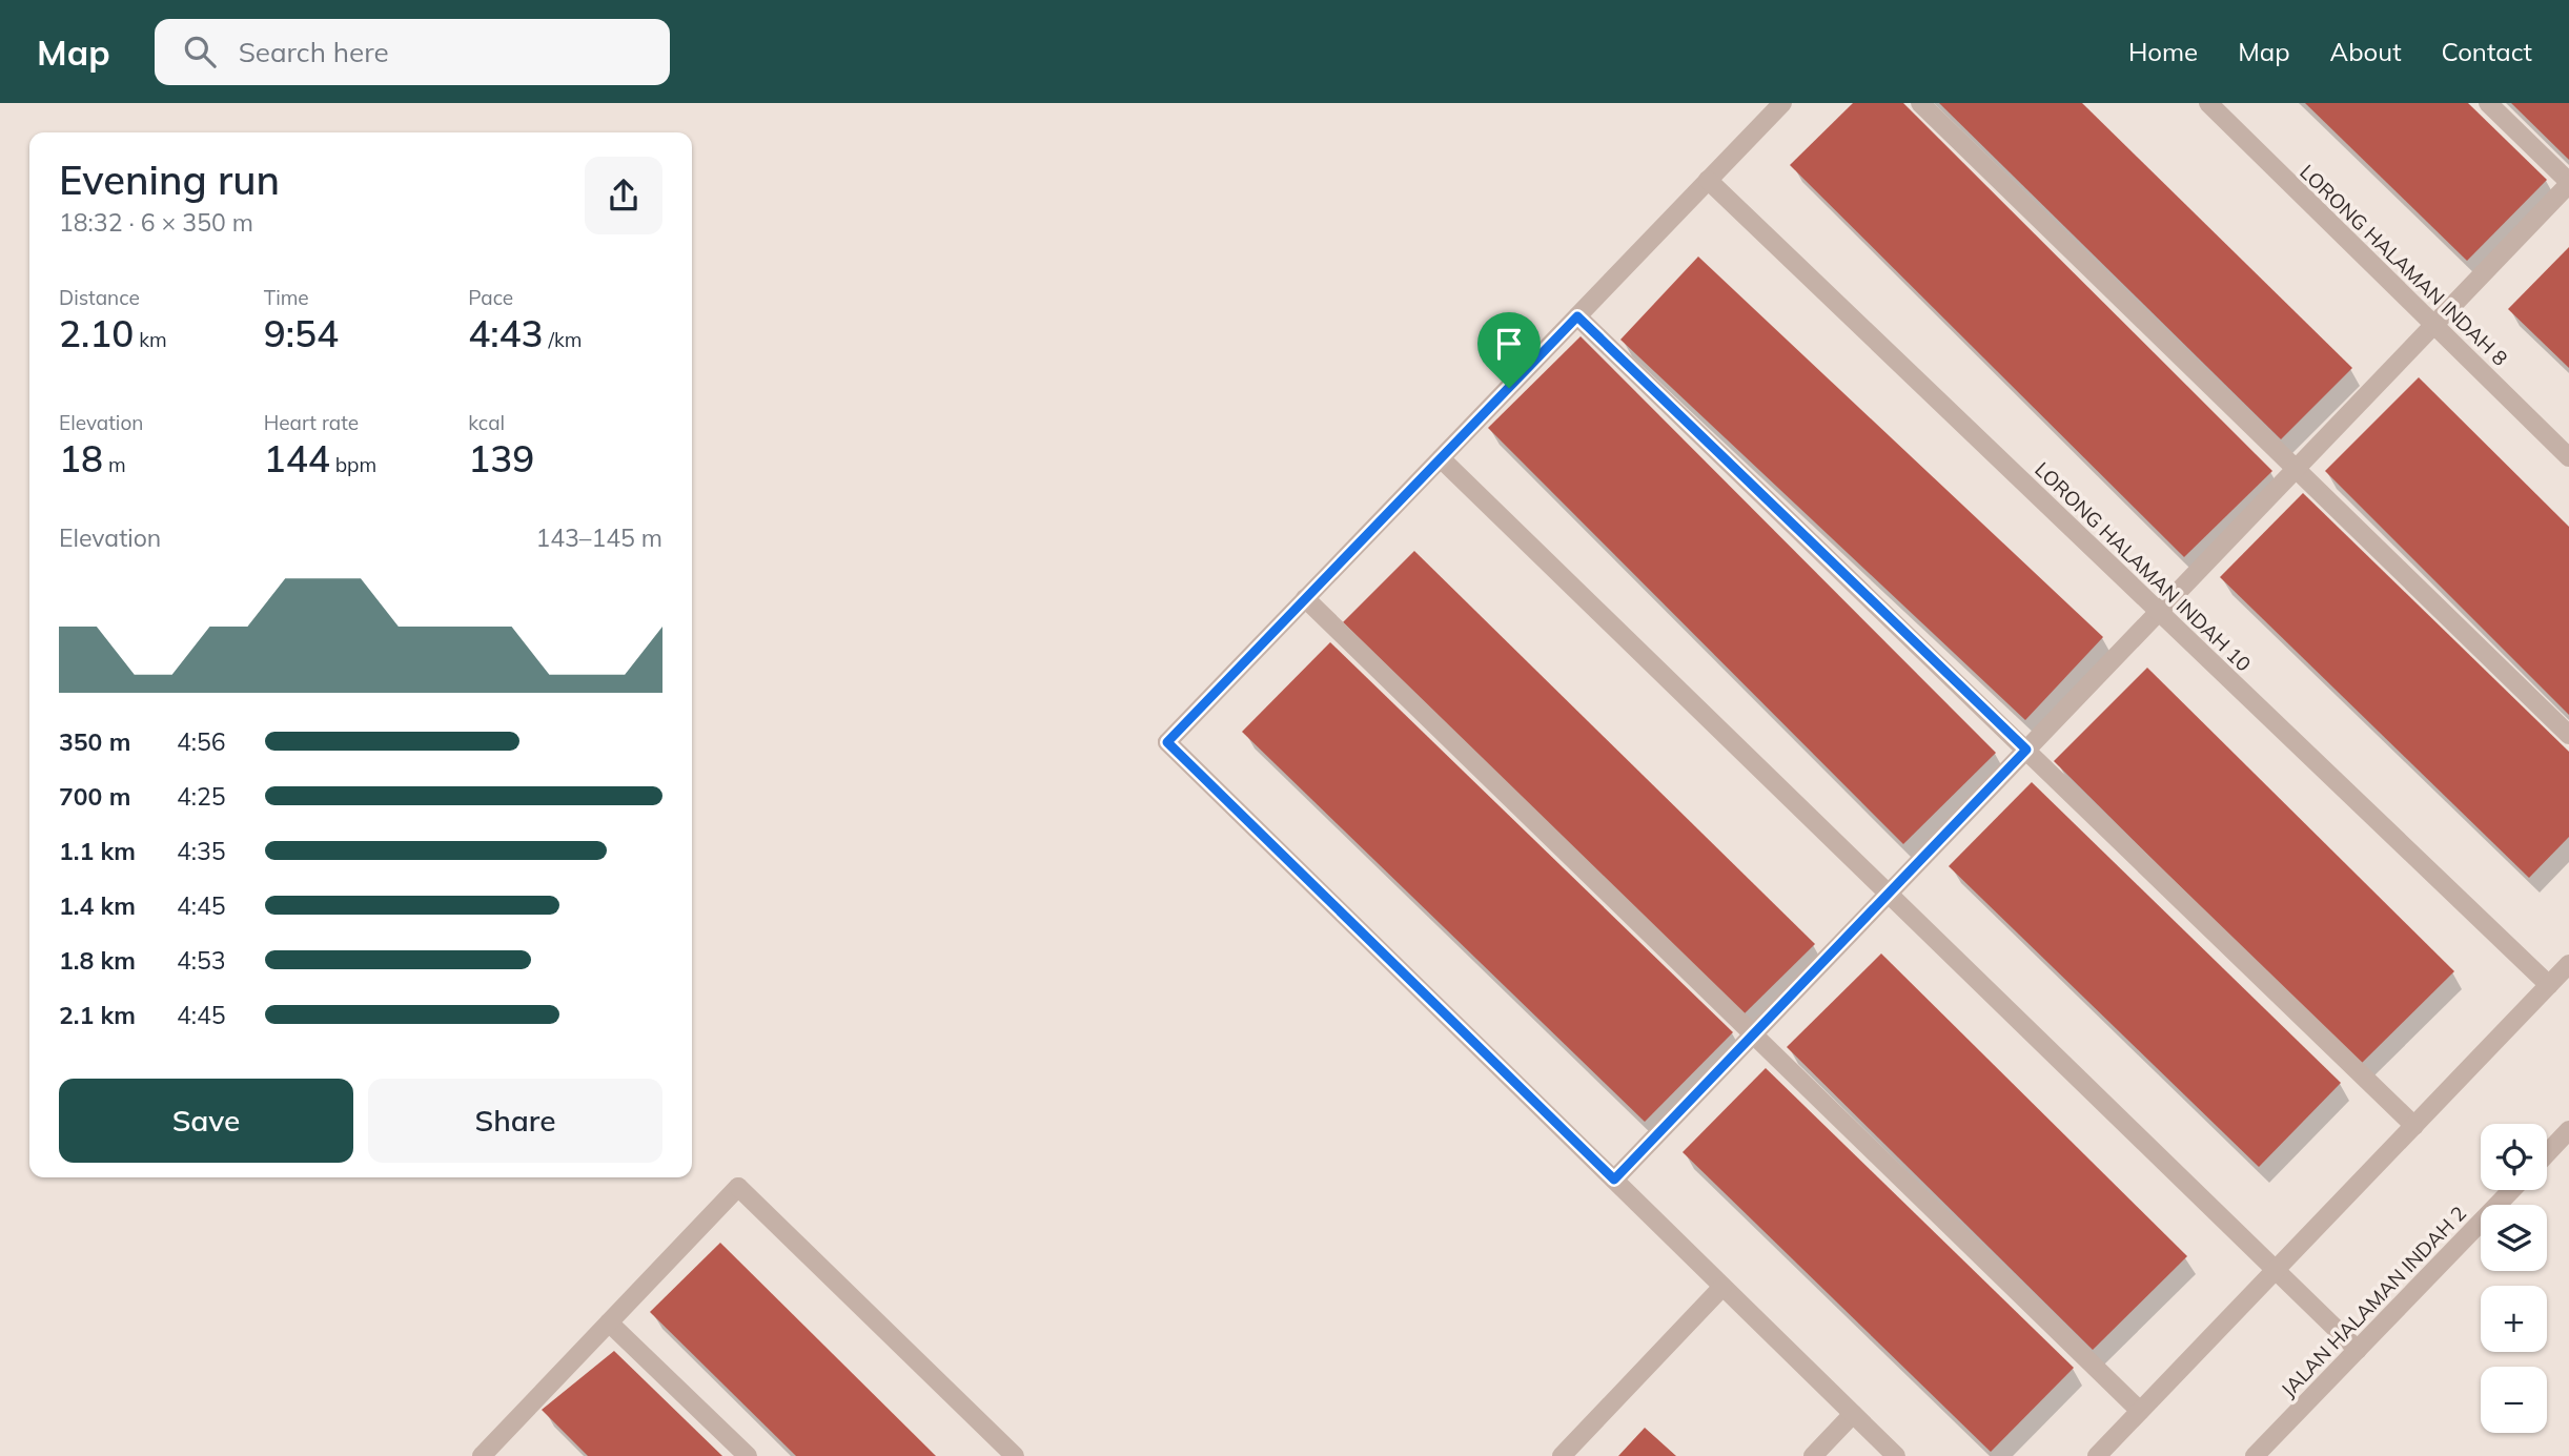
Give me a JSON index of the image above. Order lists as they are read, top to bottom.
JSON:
{
  "streets": {
    "street": ["LORONG HALAMAN INDAH 8", "LORONG HALAMAN INDAH 10", "JALAN HALAMAN INDAH 2"]
  },
  "page": {
    "header": "Map",
    "search": "Search here",
    "nav": [
      "Home",
      "Map",
      "About",
      "Contact"
    ],
    "heading": ["Evening run", "18:32 · 6 × 350 m"],
    "stats": [
      ["Distance", "2.10 km"],
      ["Time", "9:54"],
      ["Pace", "4:43 /km"],
      ["Elevation", "18 m"],
      ["Heart rate", "144 bpm"],
      ["kcal", "139"]
    ],
    "chart": ["Elevation", "143–145 m"],
    "list": [
      {
        "name": "350 m",
        "note": "4:56"
      },
      {
        "name": "700 m",
        "note": "4:25"
      },
      {
        "name": "1.1 km",
        "note": "4:35"
      },
      {
        "name": "1.4 km",
        "note": "4:45"
      },
      {
        "name": "1.8 km",
        "note": "4:53"
      },
      {
        "name": "2.1 km",
        "note": "4:45"
      }
    ],
    "buttons": ["Save", "Share"],
    "map_buttons": ["+", "−"]
  }
}
